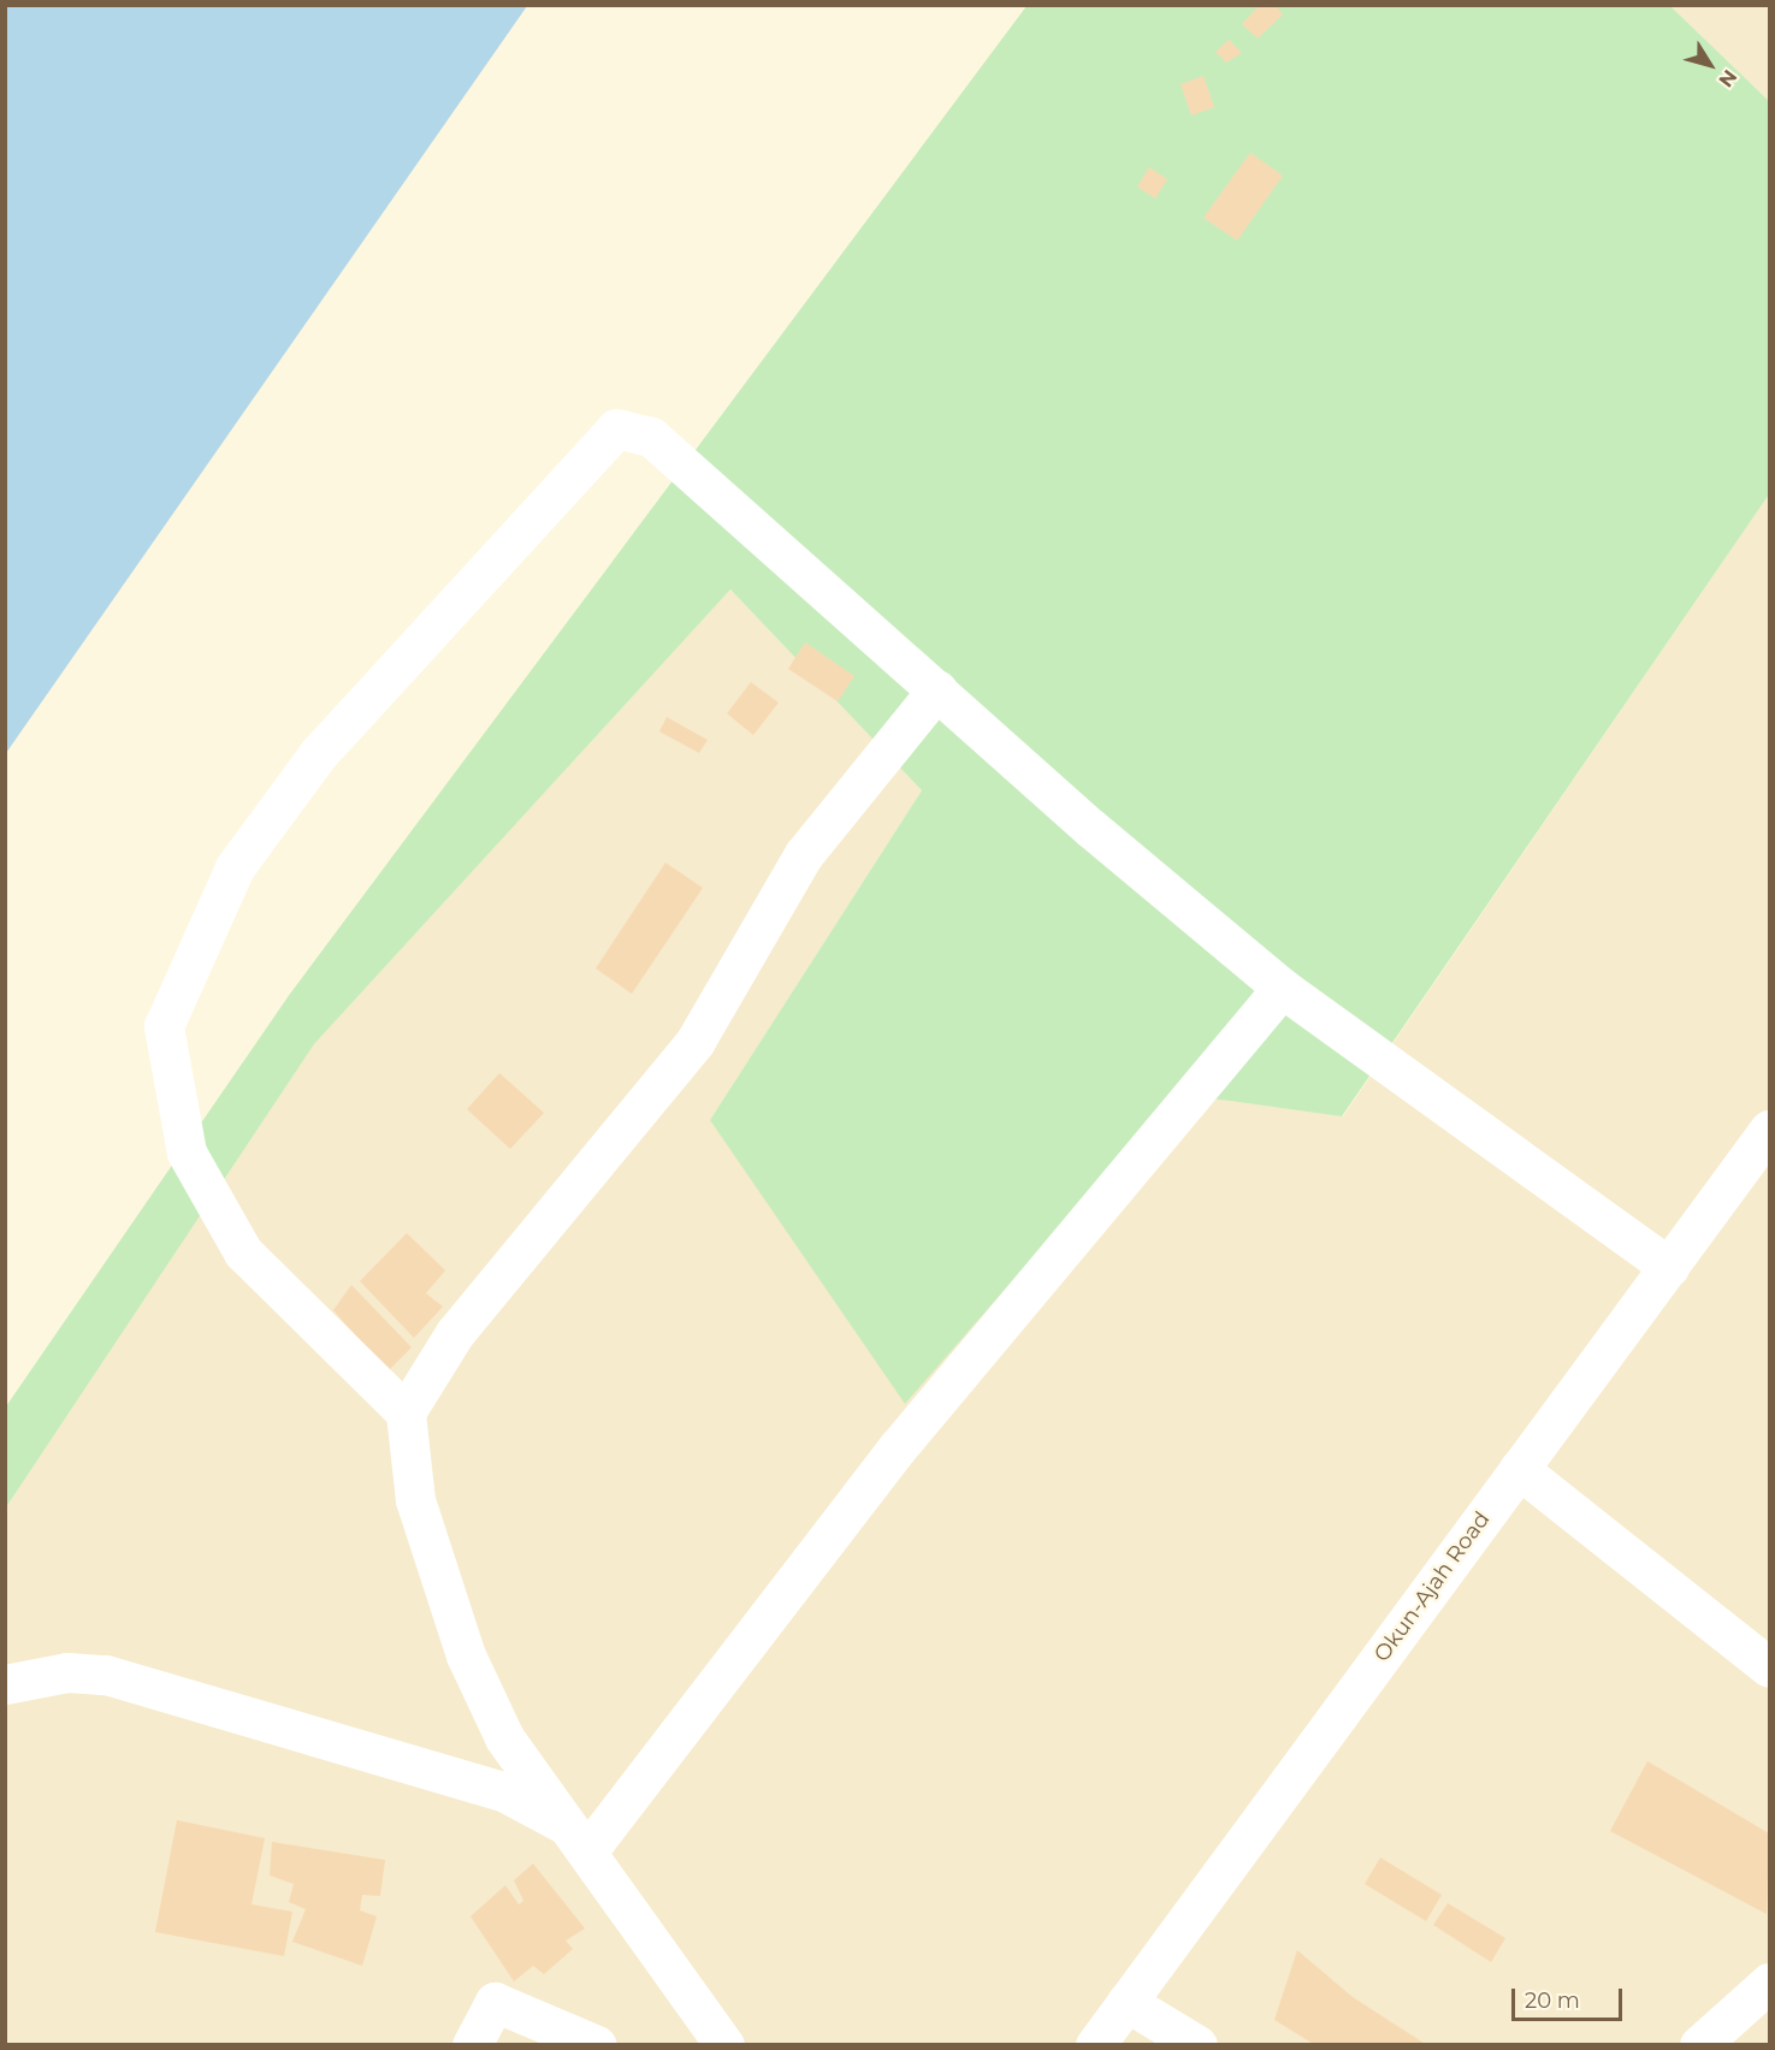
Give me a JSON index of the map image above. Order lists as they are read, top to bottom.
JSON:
{
  "streets": {
    "street": ["Okun-Ajah Road"]
  },
  "scale_bar": "20 m",
  "north": "bottom right"
}
